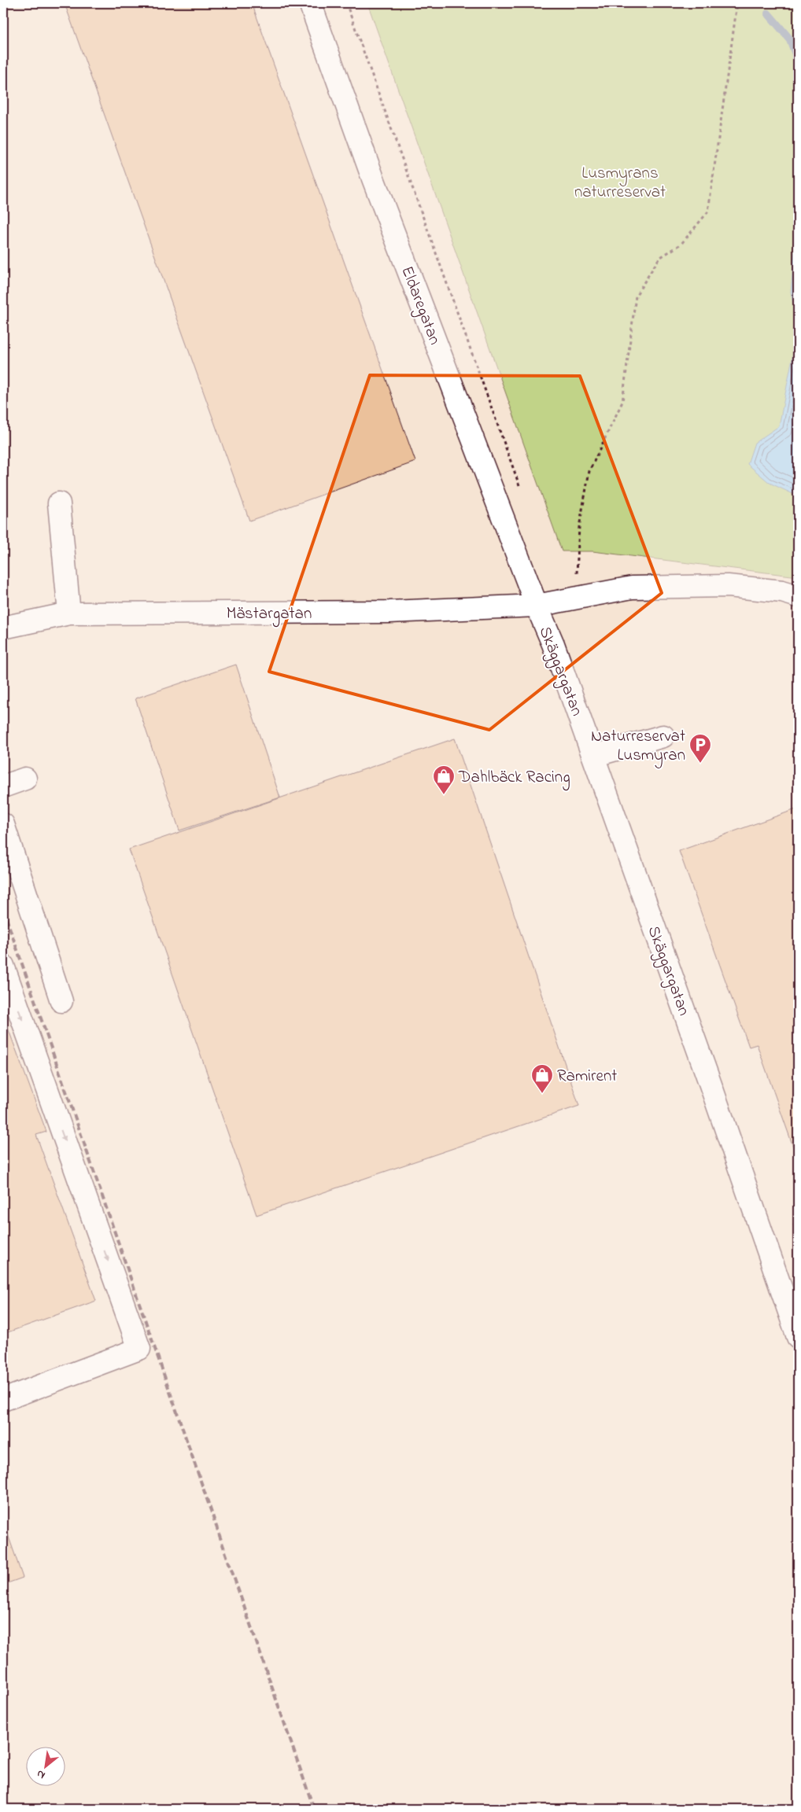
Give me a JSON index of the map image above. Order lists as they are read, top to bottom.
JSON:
{
  "streets": {
    "street": ["Eldaregatan", "Mästargatan", "Skäggargatan"]
  },
  "crossings": [
    ["Eldaregatan", "Mästargatan"],
    ["Eldaregatan", "Skäggargatan"],
    ["Mästargatan", "Skäggargatan"]
  ],
  "parks": ["Lusmyrans naturreservat"],
  "places": {
    "parking": ["Naturreservat Lusmyran"],
    "shop": ["Dahlbäck Racing", "Ramirent"]
  },
  "north": "bottom left"
}
